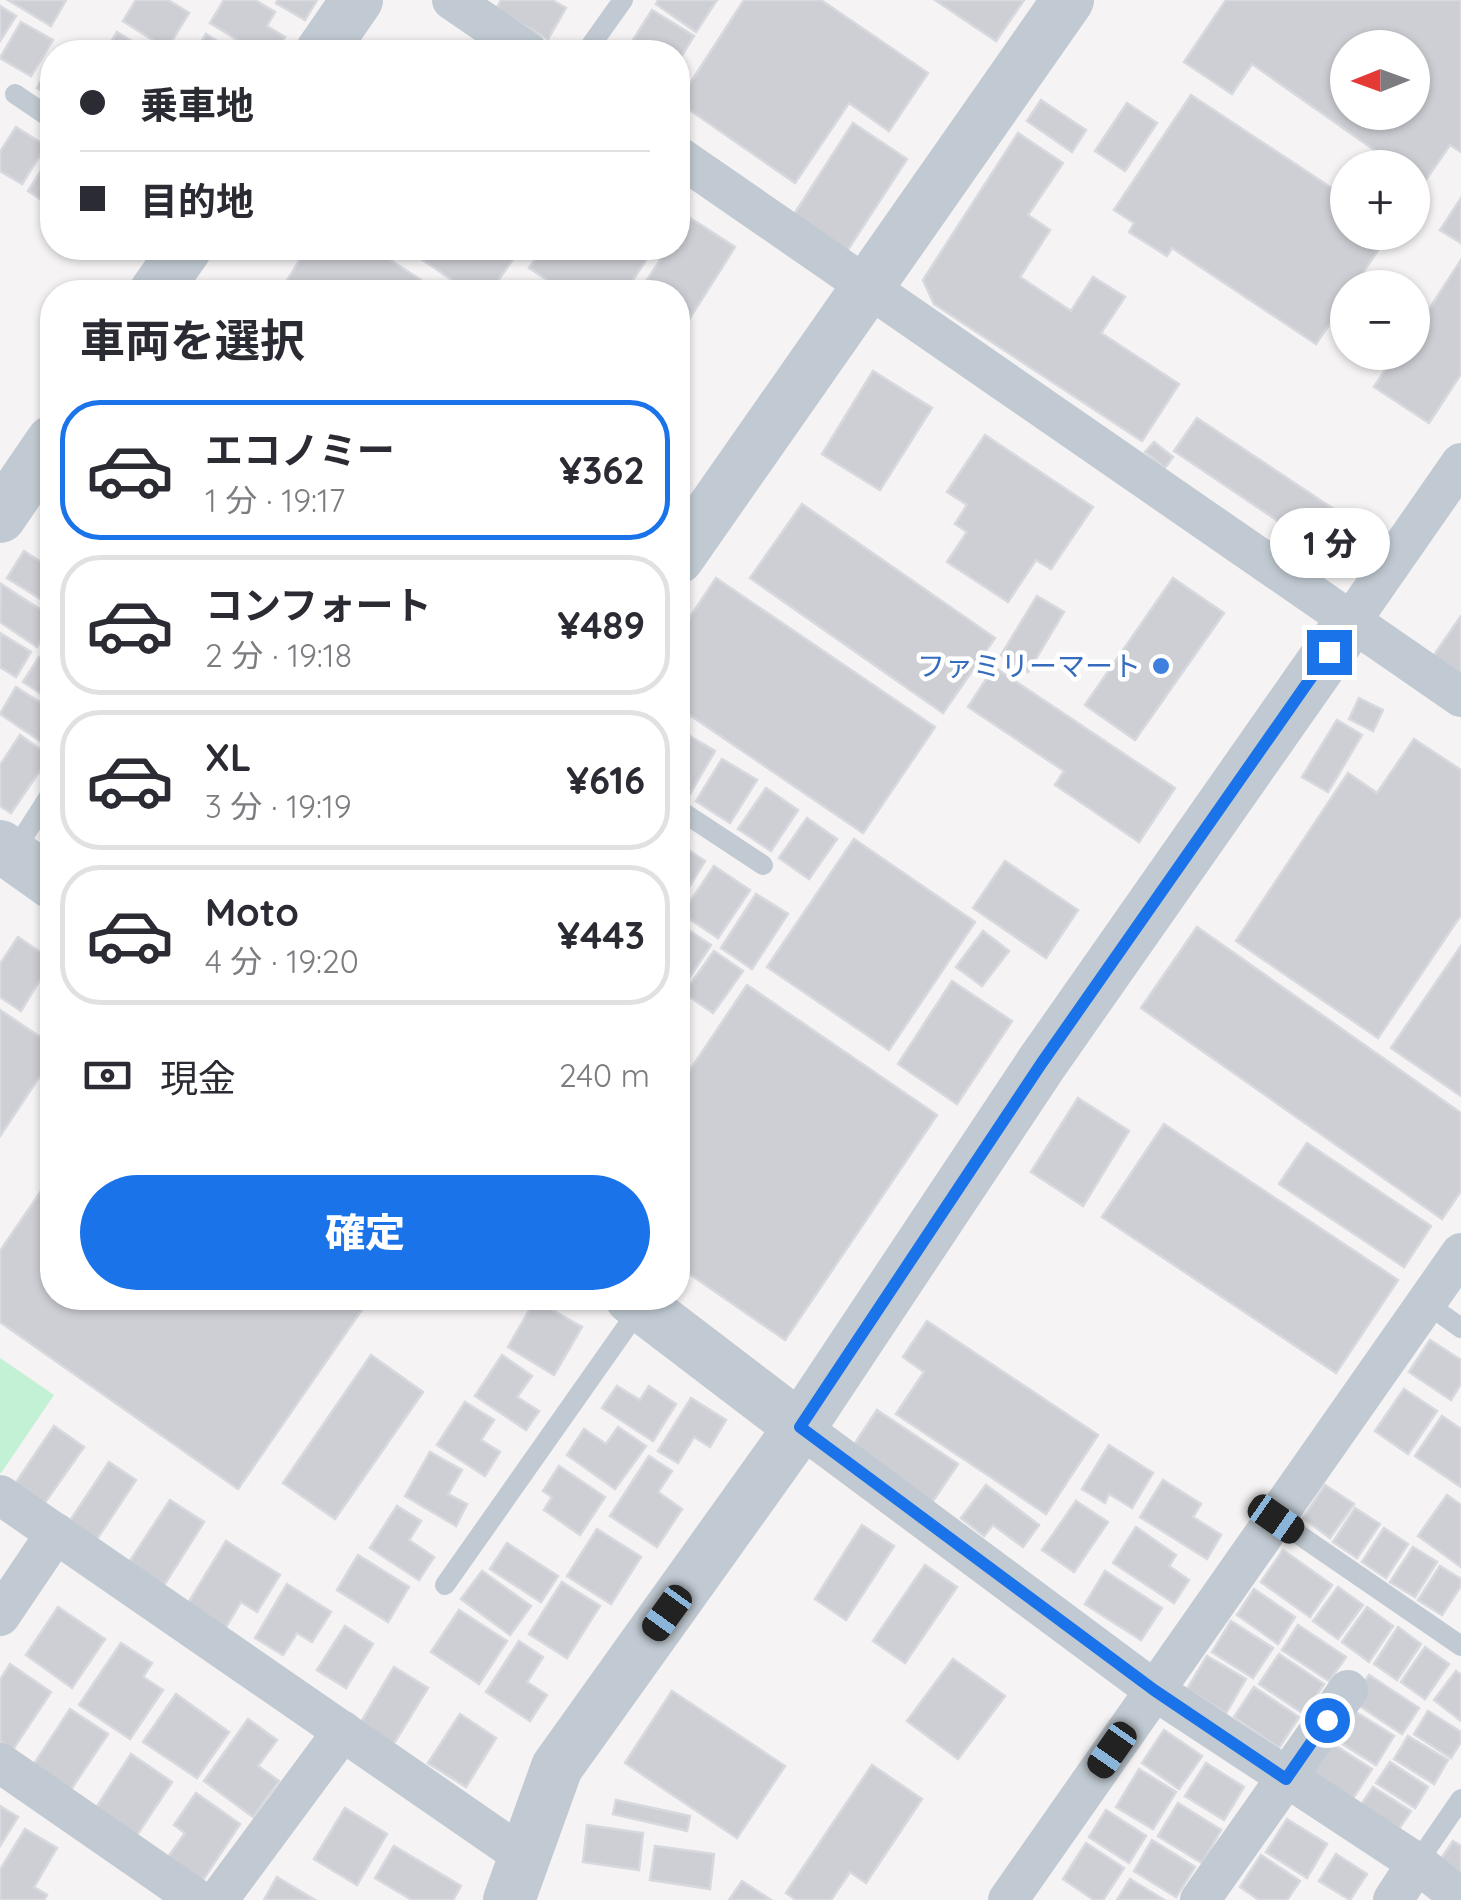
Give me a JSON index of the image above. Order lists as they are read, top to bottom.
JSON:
{
  "places": ["ファミリーマート"],
  "north": "left",
  "page": {
    "map_buttons": ["+", "−"],
    "banner": ["乗車地", "目的地"],
    "heading": "車両を選択",
    "list": [
      {
        "name": "エコノミー",
        "note": "1 分 · 19:17",
        "value": "¥362"
      },
      {
        "name": "コンフォート",
        "note": "2 分 · 19:18",
        "value": "¥489"
      },
      {
        "name": "XL",
        "note": "3 分 · 19:19",
        "value": "¥616"
      },
      {
        "name": "Moto",
        "note": "4 分 · 19:20",
        "value": "¥443"
      }
    ],
    "bubble": "1 分",
    "pay": ["現金", "240 m"],
    "buttons": "確定"
  }
}
